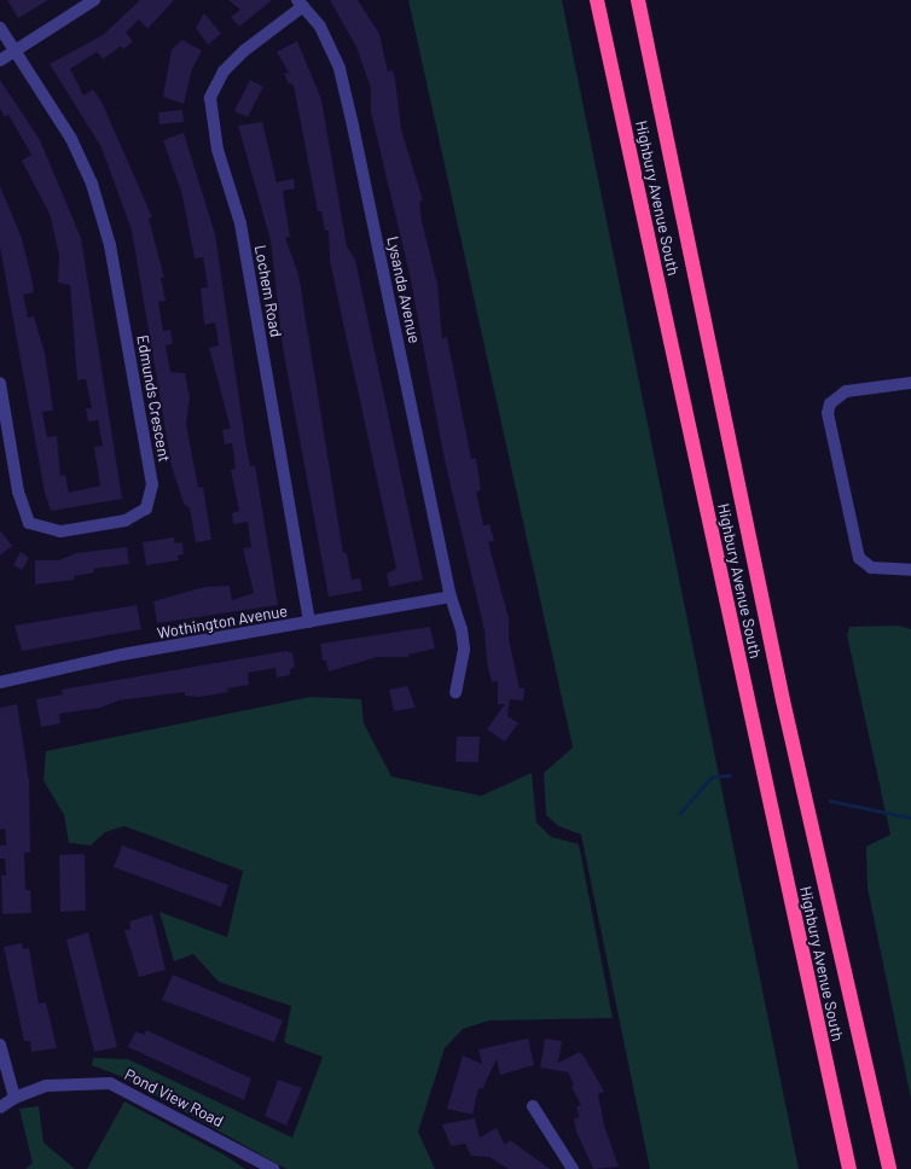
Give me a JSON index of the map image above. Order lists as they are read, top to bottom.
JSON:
{
  "streets": {
    "highway": ["Highbury Avenue South"],
    "street": [
      "Lysanda Avenue",
      "Lochem Road",
      "Edmunds Crescent",
      "Wothington Avenue",
      "Pond View Road"
    ]
  },
  "crossings": [
    ["Lysanda Avenue", "Lochem Road"],
    ["Lysanda Avenue", "Wothington Avenue"],
    ["Lochem Road", "Wothington Avenue"]
  ]
}
